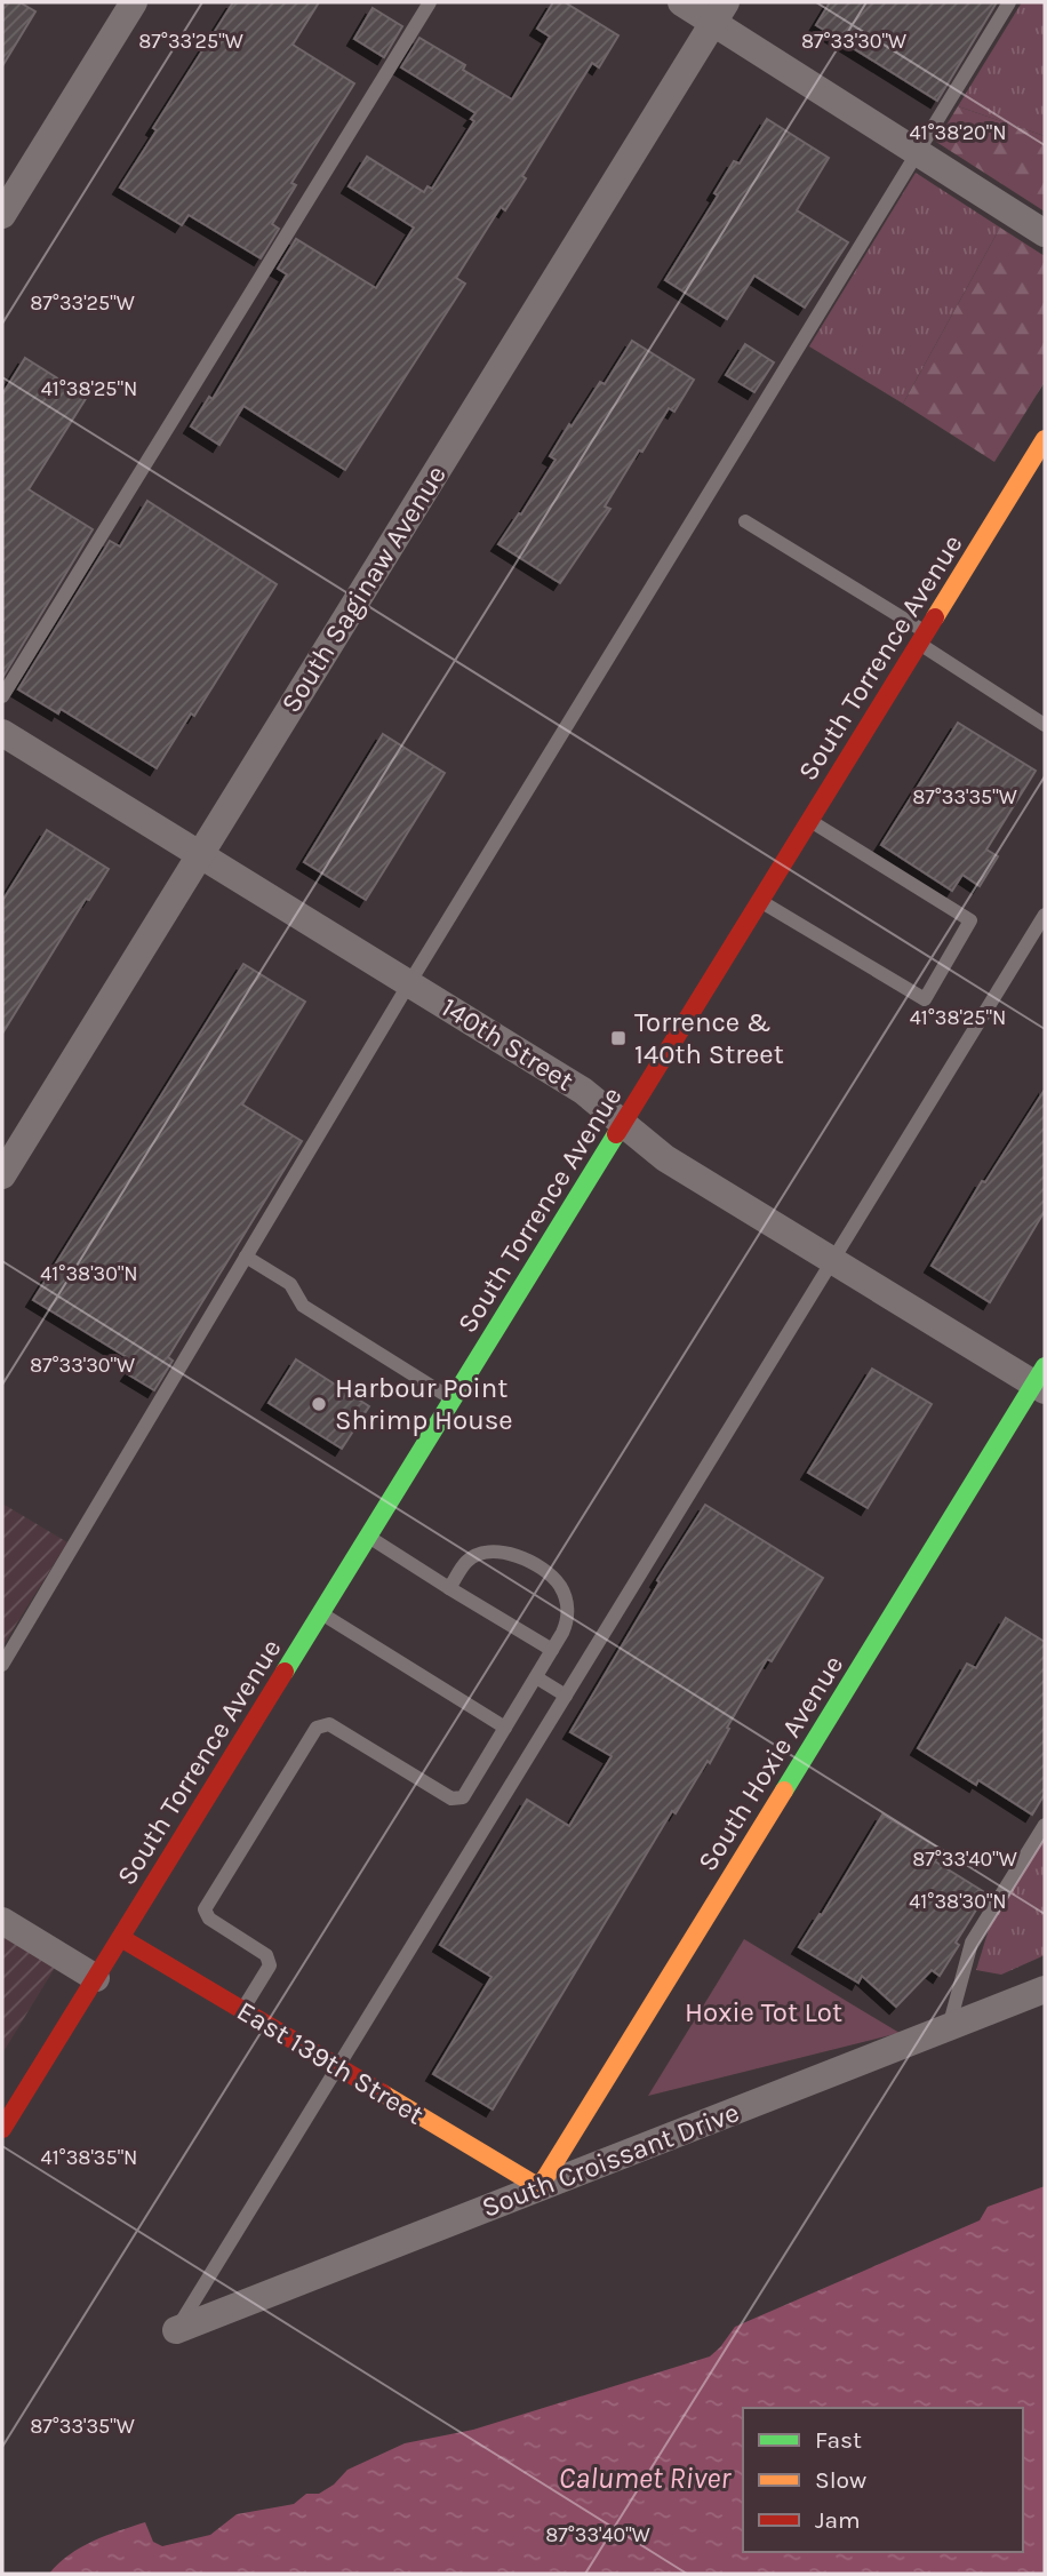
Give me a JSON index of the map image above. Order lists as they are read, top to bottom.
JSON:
{
  "streets": {
    "main road": ["South Torrence Avenue", "South Hoxie Avenue", "East 139th Street"],
    "street": ["South Saginaw Avenue", "140th Street", "South Croissant Drive"]
  },
  "crossings": [
    ["South Saginaw Avenue", "140th Street"],
    ["South Torrence Avenue", "140th Street"],
    ["South Torrence Avenue", "East 139th Street"],
    ["140th Street", "South Hoxie Avenue"],
    ["South Hoxie Avenue", "East 139th Street"],
    ["South Hoxie Avenue", "South Croissant Drive"],
    ["East 139th Street", "South Croissant Drive"]
  ],
  "water": ["Calumet River"],
  "parks": ["Hoxie Tot Lot"],
  "places": {
    "transit": ["Torrence & 140th Street"],
    "other": ["Harbour Point Shrimp House"]
  },
  "legend": ["Fast", "Slow", "Jam"],
  "coordinates": [
    "87°33'25\"W",
    "87°33'30\"W",
    "41°38'20\"N",
    "41°38'25\"N",
    "87°33'35\"W",
    "41°38'30\"N",
    "87°33'40\"W",
    "41°38'35\"N"
  ]
}
